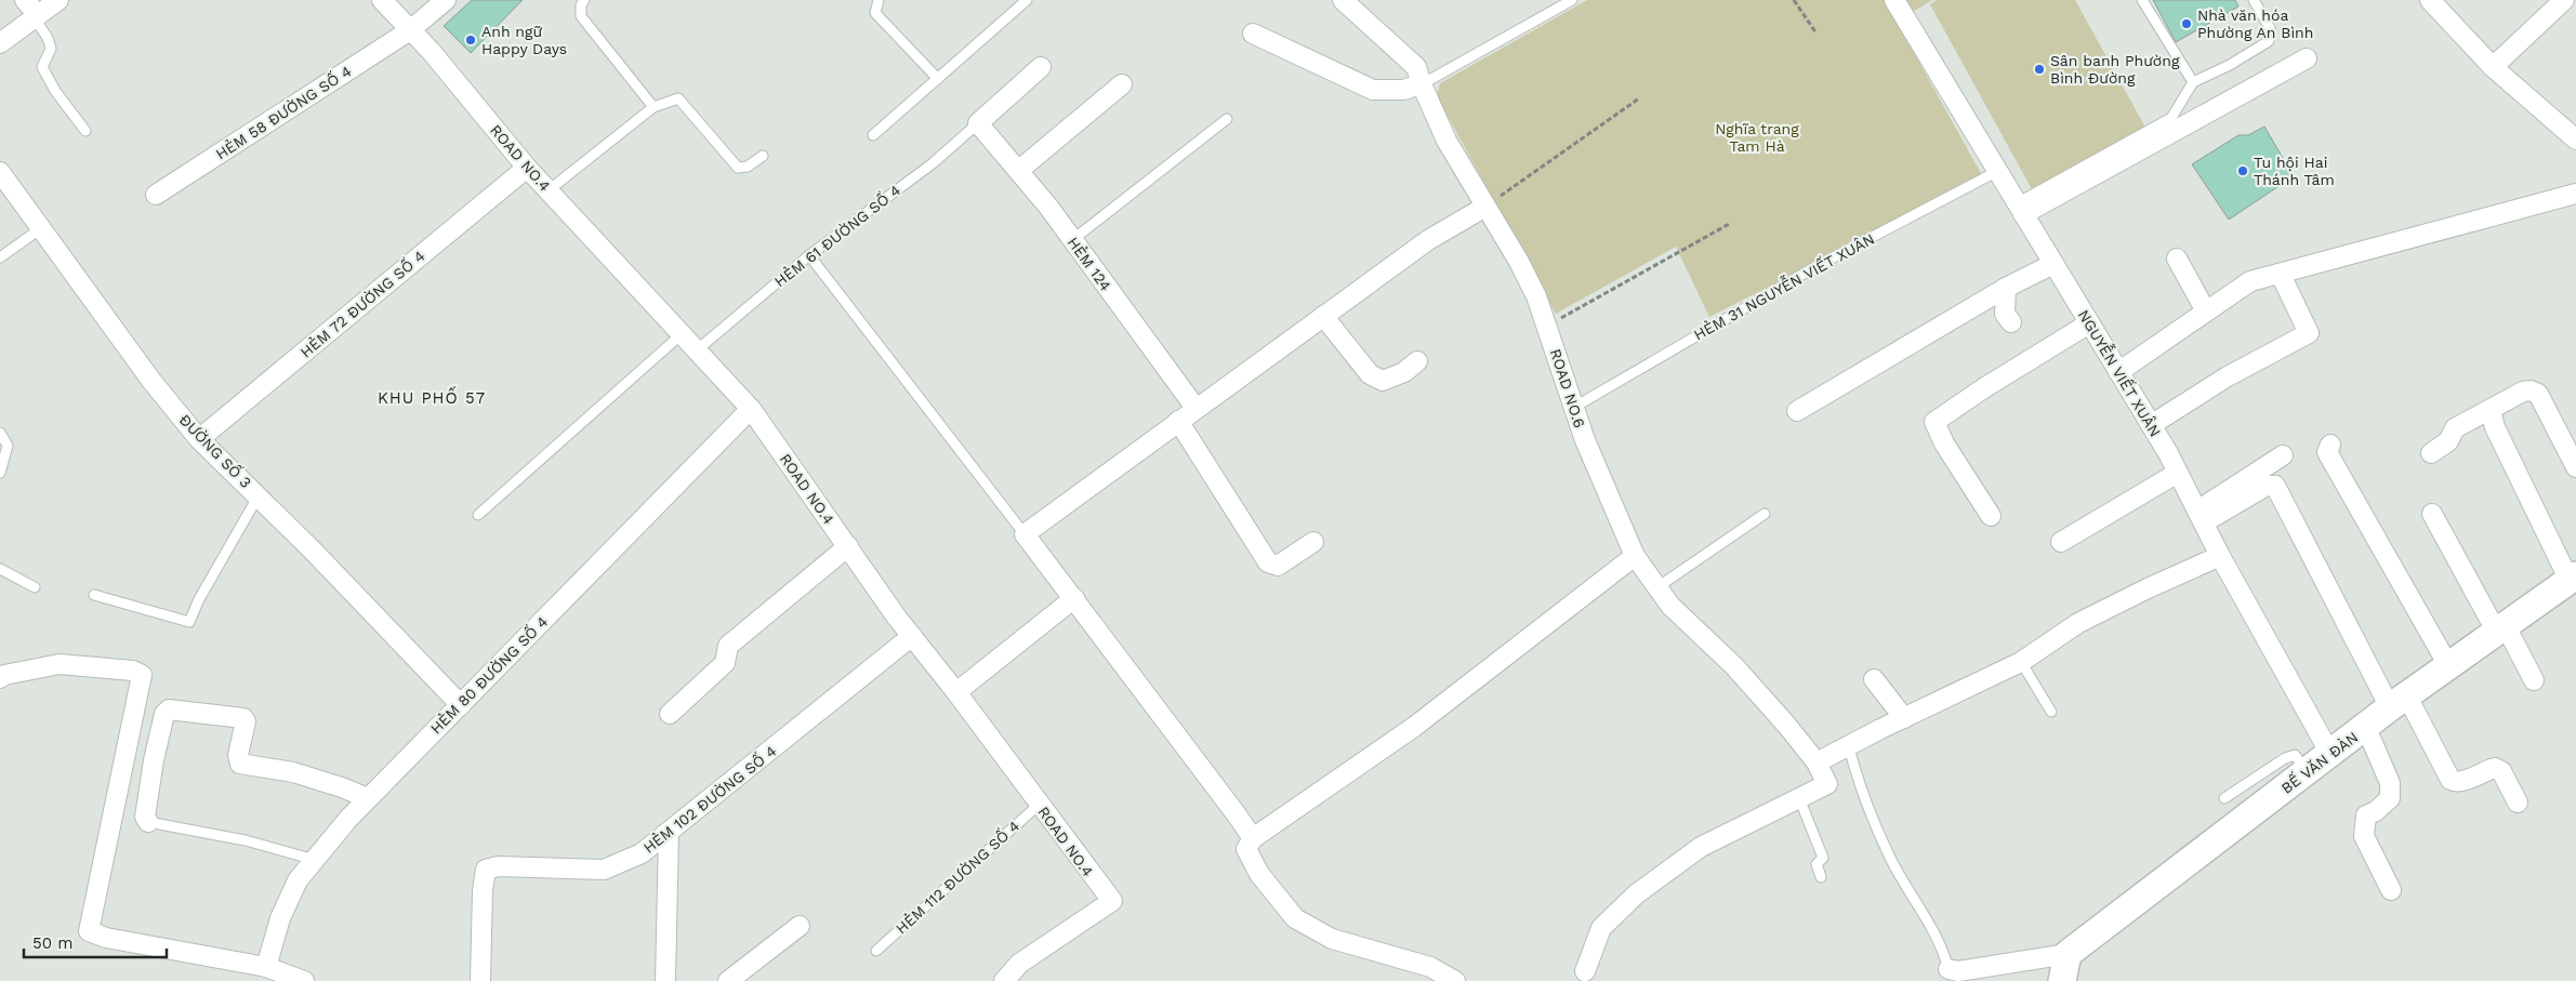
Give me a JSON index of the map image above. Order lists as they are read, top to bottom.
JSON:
{
  "streets": {
    "street": [
      "HẺM 58 ĐƯỜNG SỐ 4",
      "ROAD NO.4",
      "HẺM 124",
      "HẺM 72 ĐƯỜNG SỐ 4",
      "NGUYỄN VIẾT XUÂN",
      "ROAD NO.6",
      "ĐƯỜNG SỐ 3",
      "HẺM 80 ĐƯỜNG SỐ 4",
      "BẾ VĂN ĐÀN",
      "HẺM 102 ĐƯỜNG SỐ 4"
    ],
    "lane": ["HẺM 61 ĐƯỜNG SỐ 4", "HẺM 31 NGUYỄN VIẾT XUÂN", "HẺM 112 ĐƯỜNG SỐ 4"]
  },
  "crossings": [
    ["HẺM 58 ĐƯỜNG SỐ 4", "ROAD NO.4"],
    ["ROAD NO.4", "HẺM 61 ĐƯỜNG SỐ 4"],
    ["ROAD NO.4", "HẺM 72 ĐƯỜNG SỐ 4"],
    ["ROAD NO.4", "HẺM 80 ĐƯỜNG SỐ 4"],
    ["ROAD NO.4", "HẺM 102 ĐƯỜNG SỐ 4"],
    ["ROAD NO.4", "HẺM 112 ĐƯỜNG SỐ 4"],
    ["HẺM 61 ĐƯỜNG SỐ 4", "HẺM 124"],
    ["HẺM 31 NGUYỄN VIẾT XUÂN", "NGUYỄN VIẾT XUÂN"],
    ["HẺM 31 NGUYỄN VIẾT XUÂN", "ROAD NO.6"],
    ["HẺM 72 ĐƯỜNG SỐ 4", "ĐƯỜNG SỐ 3"],
    ["NGUYỄN VIẾT XUÂN", "BẾ VĂN ĐÀN"],
    ["ĐƯỜNG SỐ 3", "HẺM 80 ĐƯỜNG SỐ 4"]
  ],
  "districts": ["KHU PHỐ 57"],
  "parks": ["Nghĩa trang Tam Hà"],
  "places": [
    "Nhà văn hóa Phường An Bình",
    "Anh ngữ Happy Days",
    "Sân banh Phường Bình Đường",
    "Tu hội Hai Thánh Tâm"
  ],
  "scale_bar": "50 m"
}
